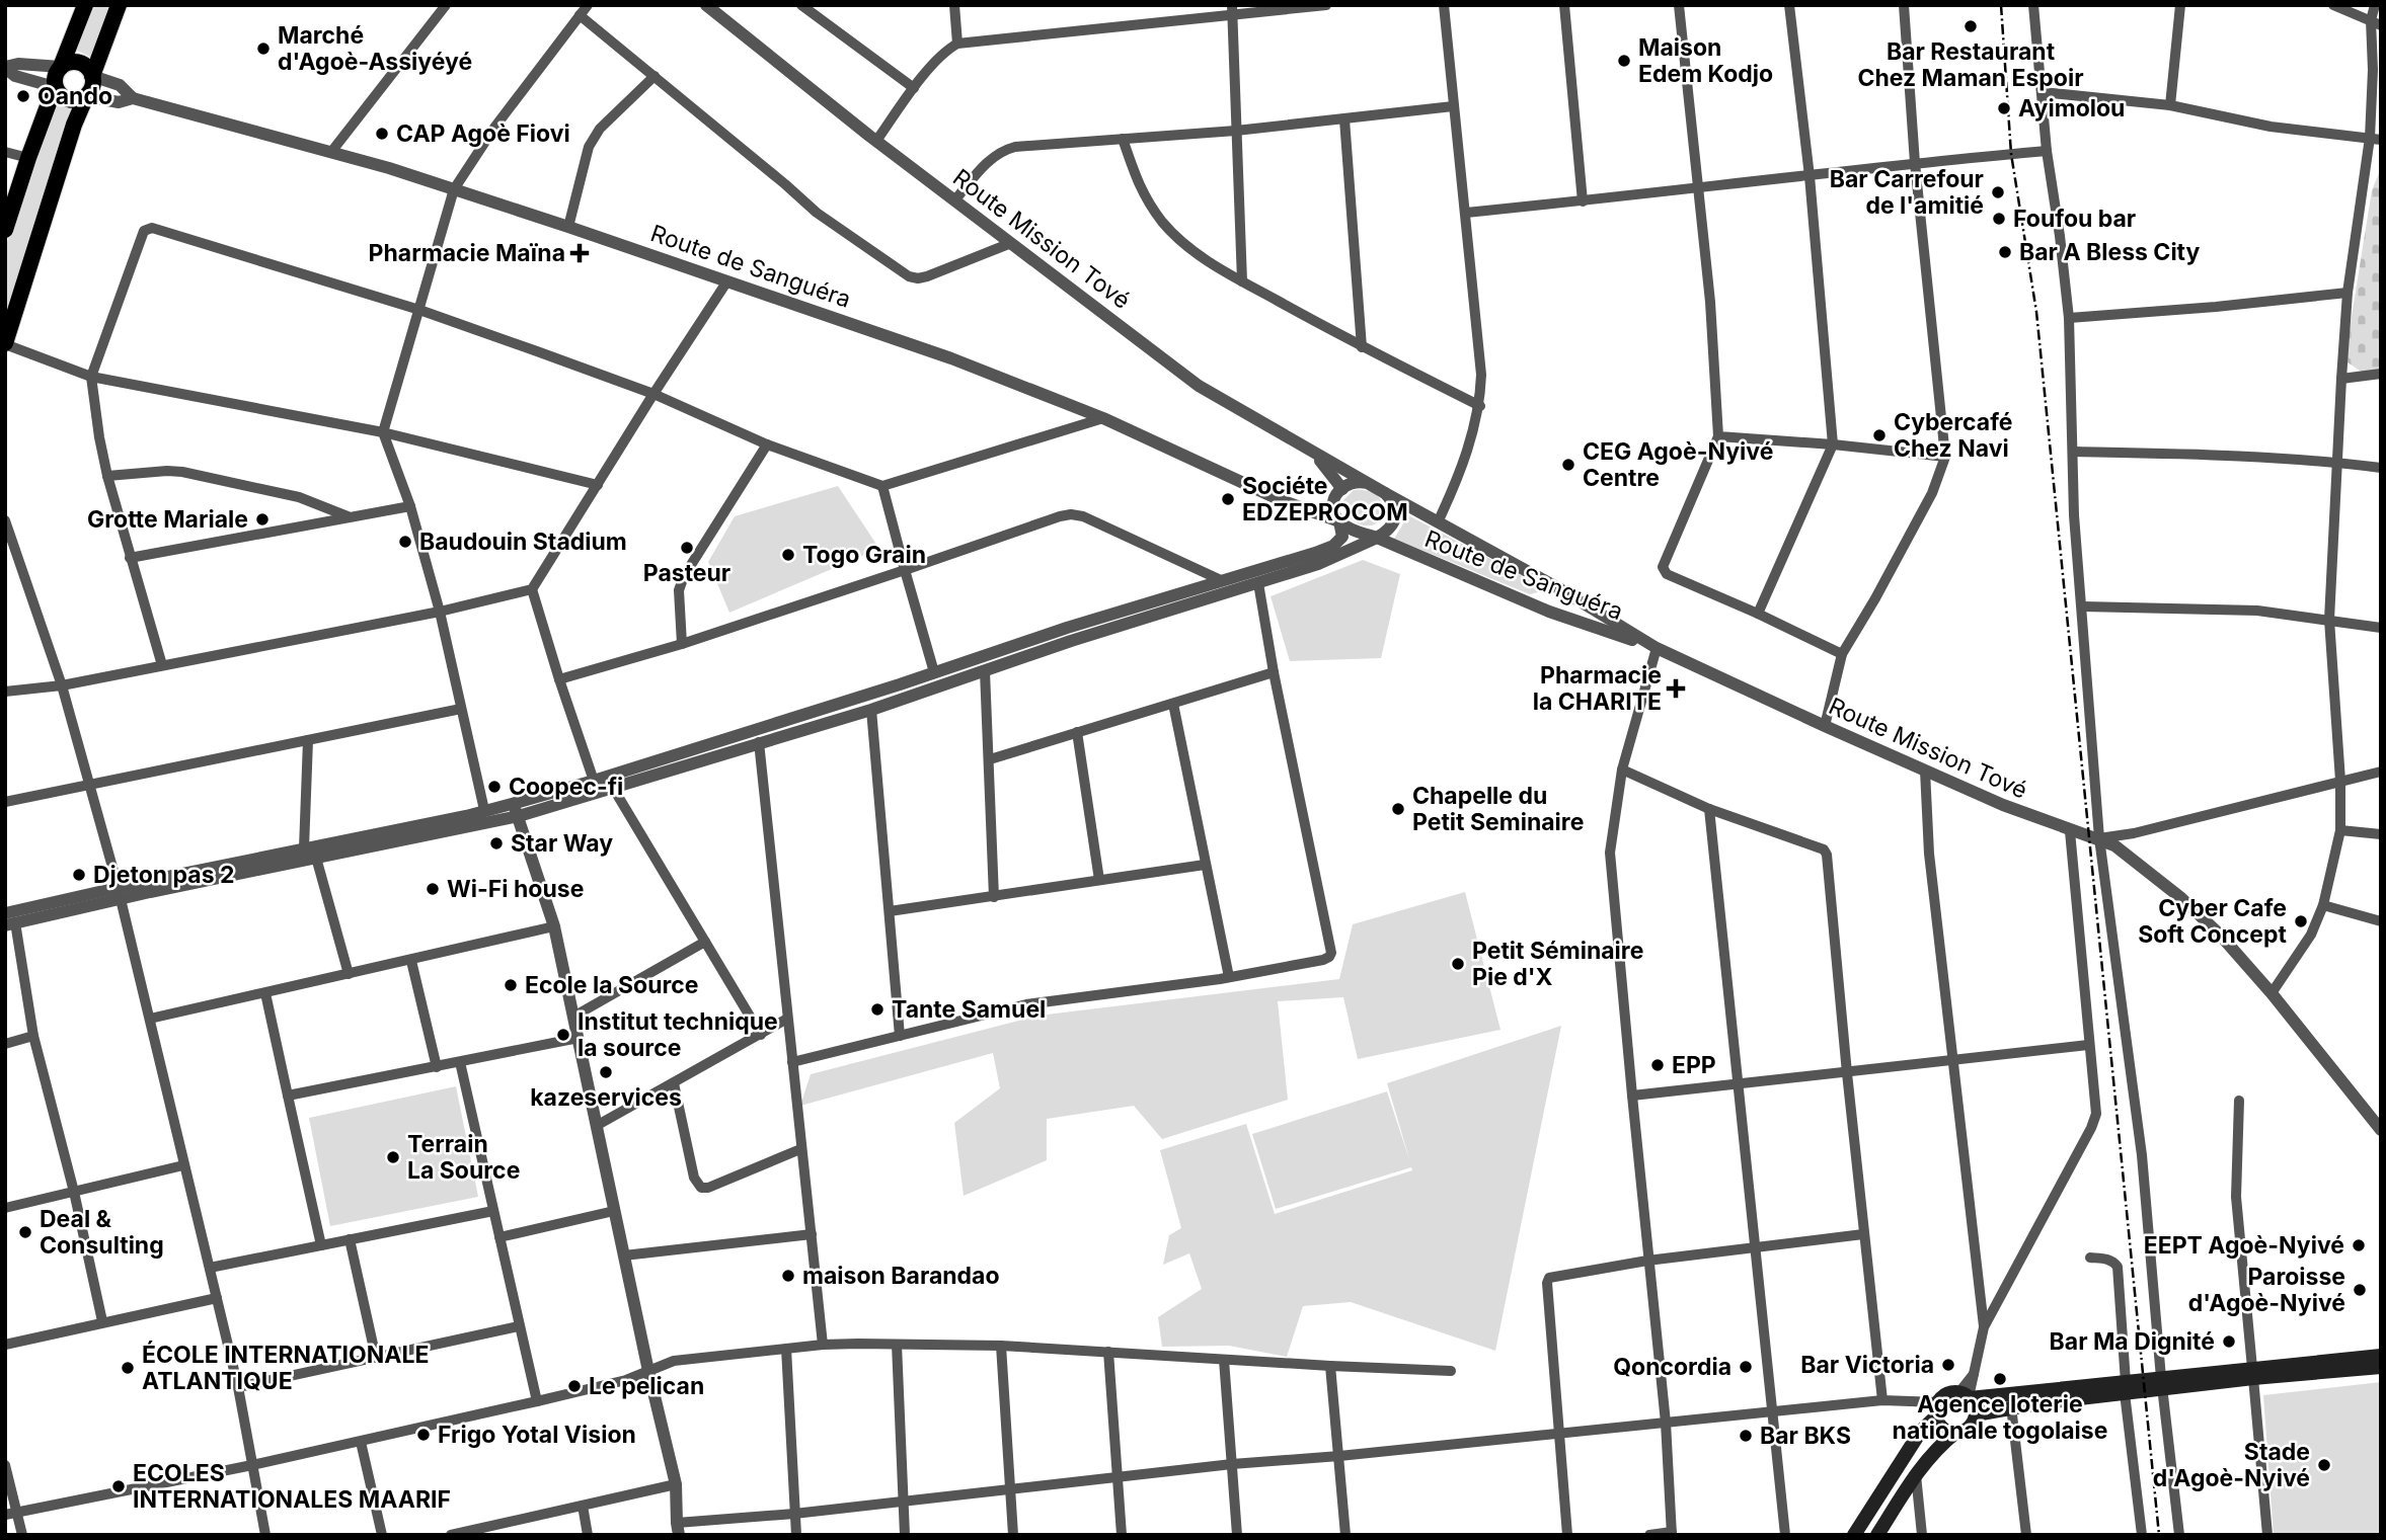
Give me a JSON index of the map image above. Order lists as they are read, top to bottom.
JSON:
{
  "streets": {
    "street": ["Route Mission Tové", "Route de Sanguéra"]
  },
  "crossings": [
    ["Route Mission Tové", "Route de Sanguéra"]
  ],
  "places": {
    "other": [
      "Bar Restaurant Chez Maman Espoir",
      "Marché d'Agoè-Assiyéyé",
      "Maison Edem Kodjo",
      "Oando",
      "Ayimolou",
      "CAP Agoè Fiovi",
      "Bar Carrefour de l'amitié",
      "Foufou bar",
      "Bar A Bless City",
      "Cybercafé Chez Navi",
      "CEG Agoè-Nyivé Centre",
      "Sociéte EDZEPROCOM",
      "Grotte Mariale",
      "Baudouin Stadium",
      "Pasteur",
      "Togo Grain",
      "Coopec-fi",
      "Chapelle du Petit Seminaire",
      "Star Way",
      "Djeton pas 2",
      "Wi-Fi house",
      "Cyber Cafe Soft Concept",
      "Petit Séminaire Pie d'X",
      "Ecole la Source",
      "Tante Samuel",
      "Institut technique la source",
      "EPP",
      "kazeservices",
      "Terrain La Source",
      "Deal & Consulting",
      "EEPT Agoè-Nyivé",
      "maison Barandao",
      "Paroisse d'Agoè-Nyivé",
      "Bar Ma Dignité",
      "Bar Victoria",
      "Qoncordia",
      "ÉCOLE INTERNATIONALE ATLANTIQUE",
      "Agence loterie nationale togolaise",
      "Le pelican",
      "Frigo Yotal Vision",
      "Bar BKS",
      "Stade d'Agoè-Nyivé",
      "ECOLES INTERNATIONALES MAARIF"
    ],
    "health": ["Pharmacie Maïna", "Pharmacie la CHARITE"]
  }
}
